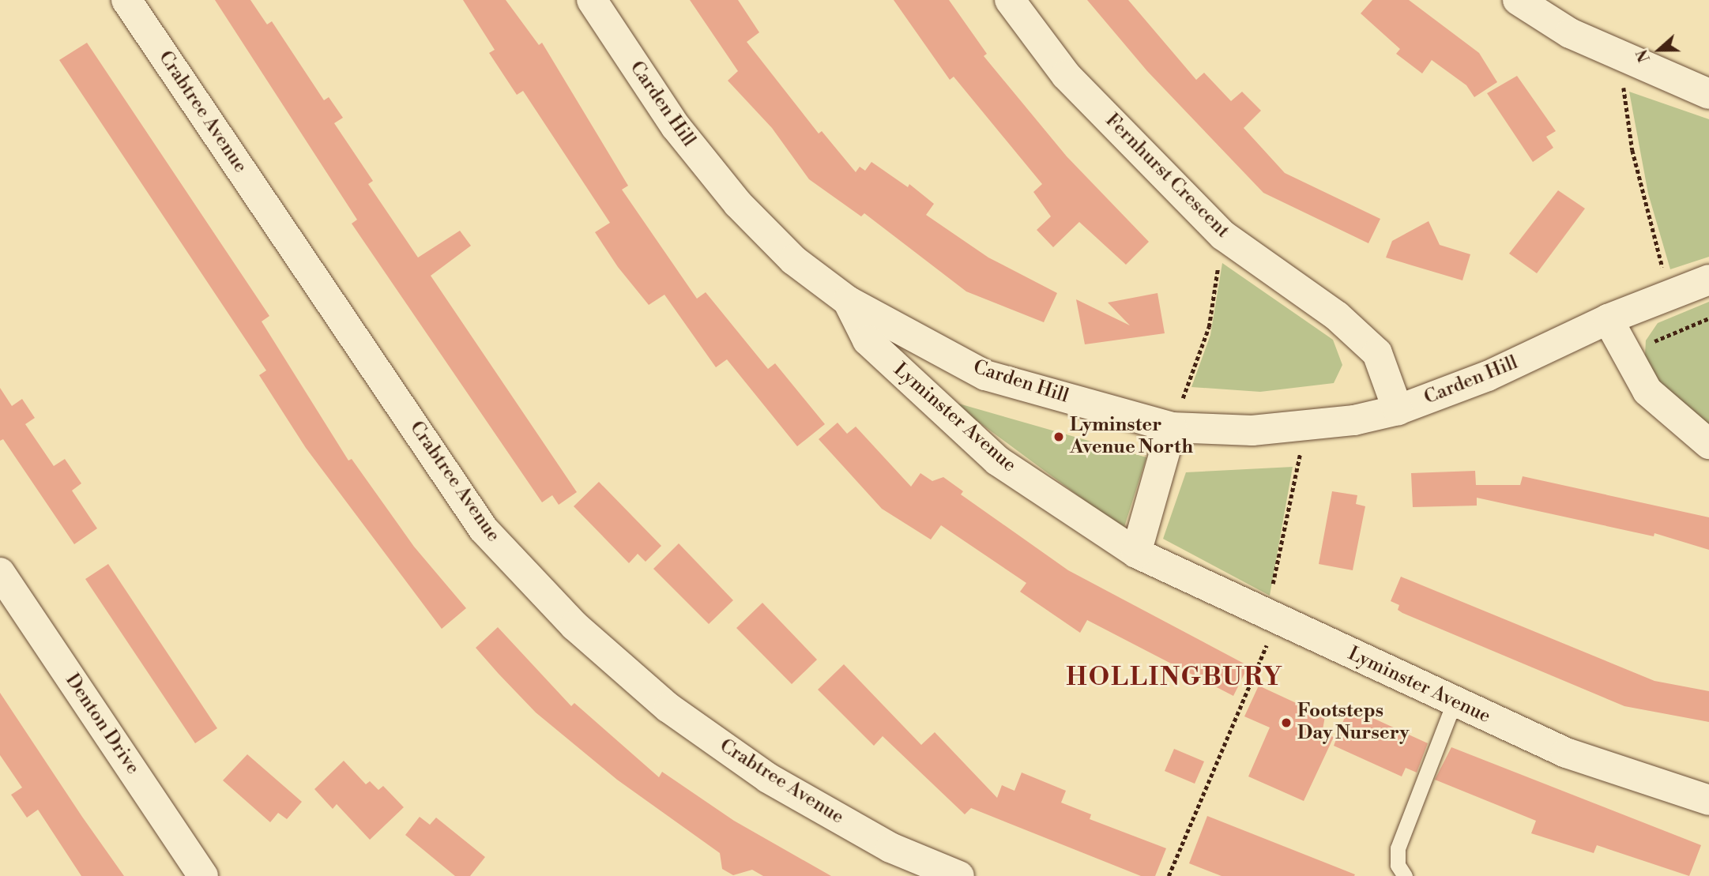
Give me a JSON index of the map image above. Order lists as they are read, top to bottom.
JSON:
{
  "streets": {
    "street": [
      "Carden Hill",
      "Crabtree Avenue",
      "Fernhurst Crescent",
      "Lyminster Avenue",
      "Denton Drive"
    ]
  },
  "crossings": [
    ["Carden Hill", "Fernhurst Crescent"],
    ["Carden Hill", "Lyminster Avenue"]
  ],
  "districts": ["HOLLINGBURY"],
  "places": ["Lyminster Avenue North", "Footsteps Day Nursery"],
  "north": "left"
}
